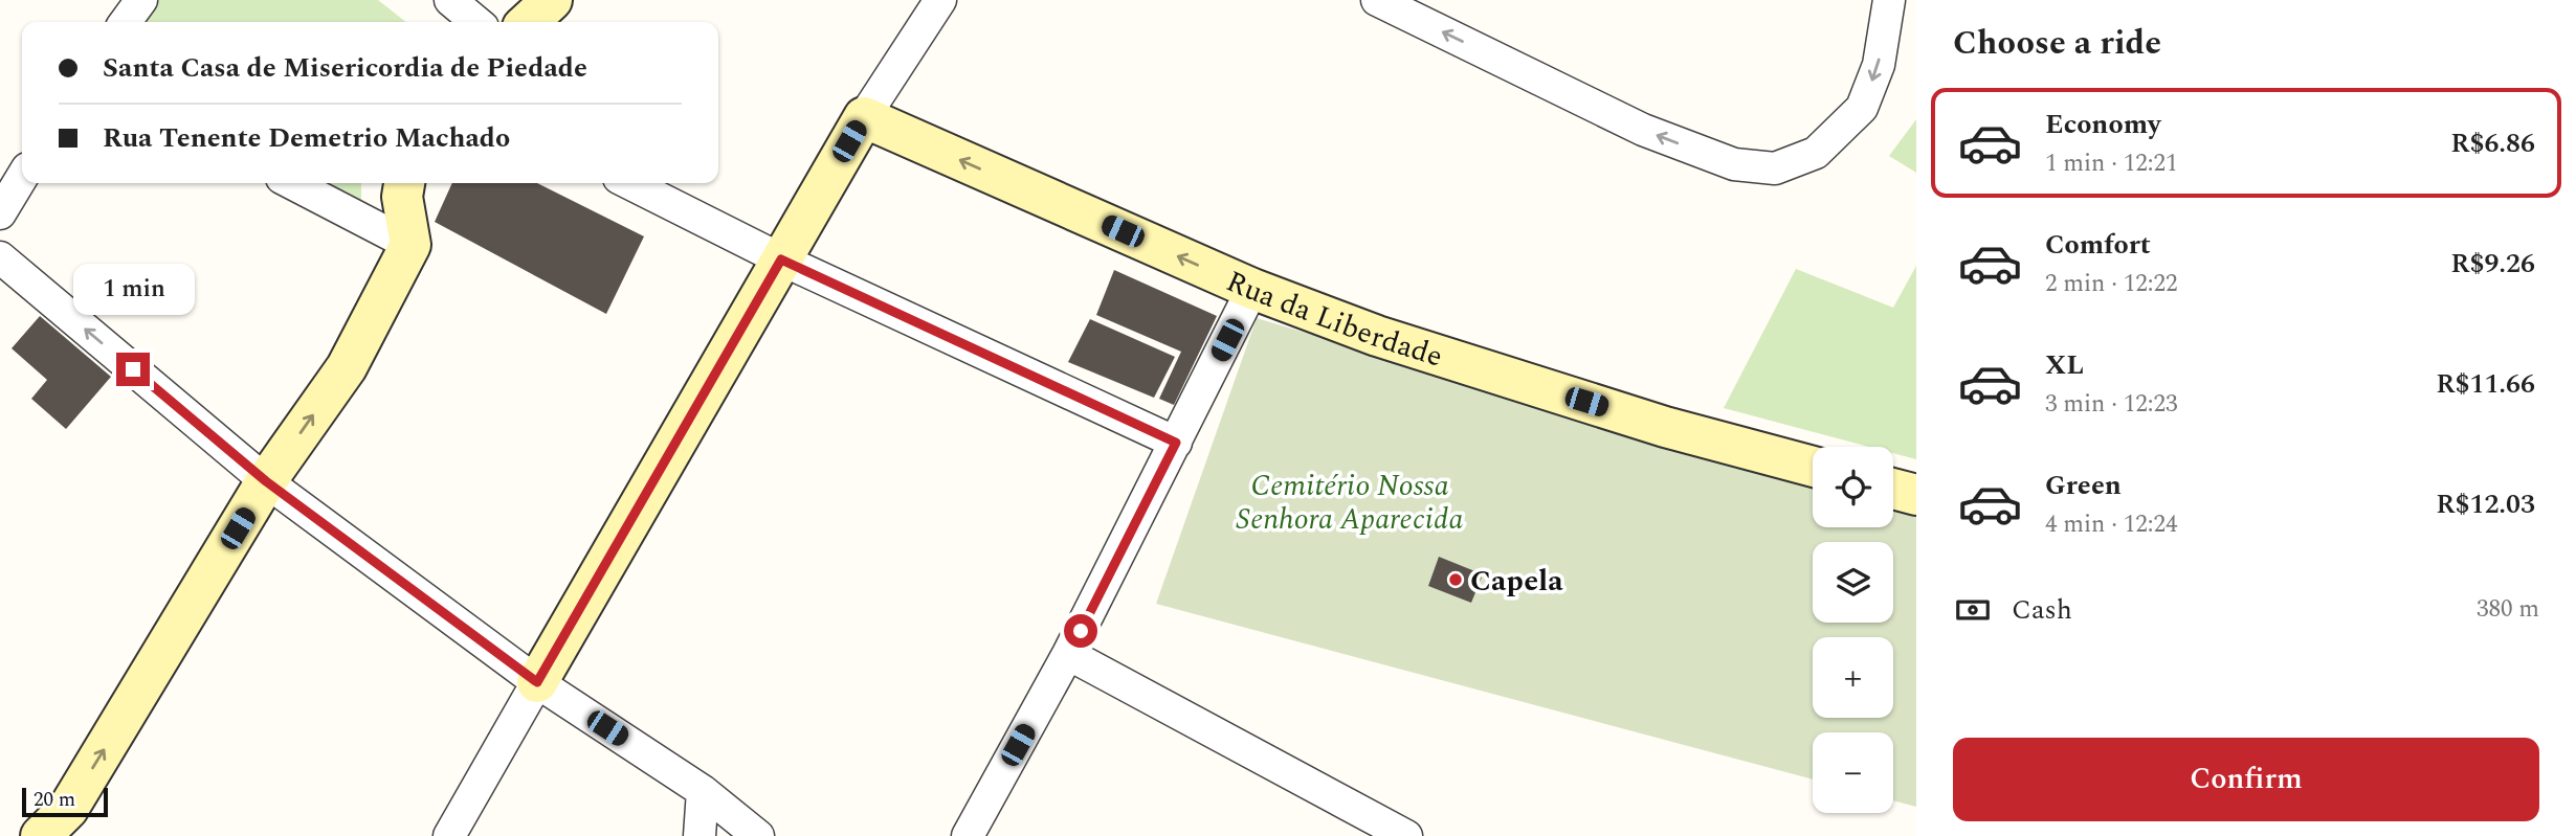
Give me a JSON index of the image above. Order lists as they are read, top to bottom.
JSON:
{
  "streets": {
    "street": ["Rua da Liberdade"]
  },
  "parks": ["Cemitério Nossa Senhora Aparecida"],
  "places": ["Capela"],
  "scale_bar": "20 m",
  "page": {
    "heading": "Choose a ride",
    "banner": ["Santa Casa de Misericordia de Piedade", "Rua Tenente Demetrio Machado"],
    "list": [
      {
        "name": "Economy",
        "note": "1 min · 12:21",
        "value": "R$6.86"
      },
      {
        "name": "Comfort",
        "note": "2 min · 12:22",
        "value": "R$9.26"
      },
      {
        "name": "XL",
        "note": "3 min · 12:23",
        "value": "R$11.66"
      },
      {
        "name": "Green",
        "note": "4 min · 12:24",
        "value": "R$12.03"
      }
    ],
    "bubble": "1 min",
    "map_buttons": ["+", "−"],
    "pay": ["Cash", "380 m"],
    "buttons": "Confirm",
    "scale": "20 m"
  }
}
